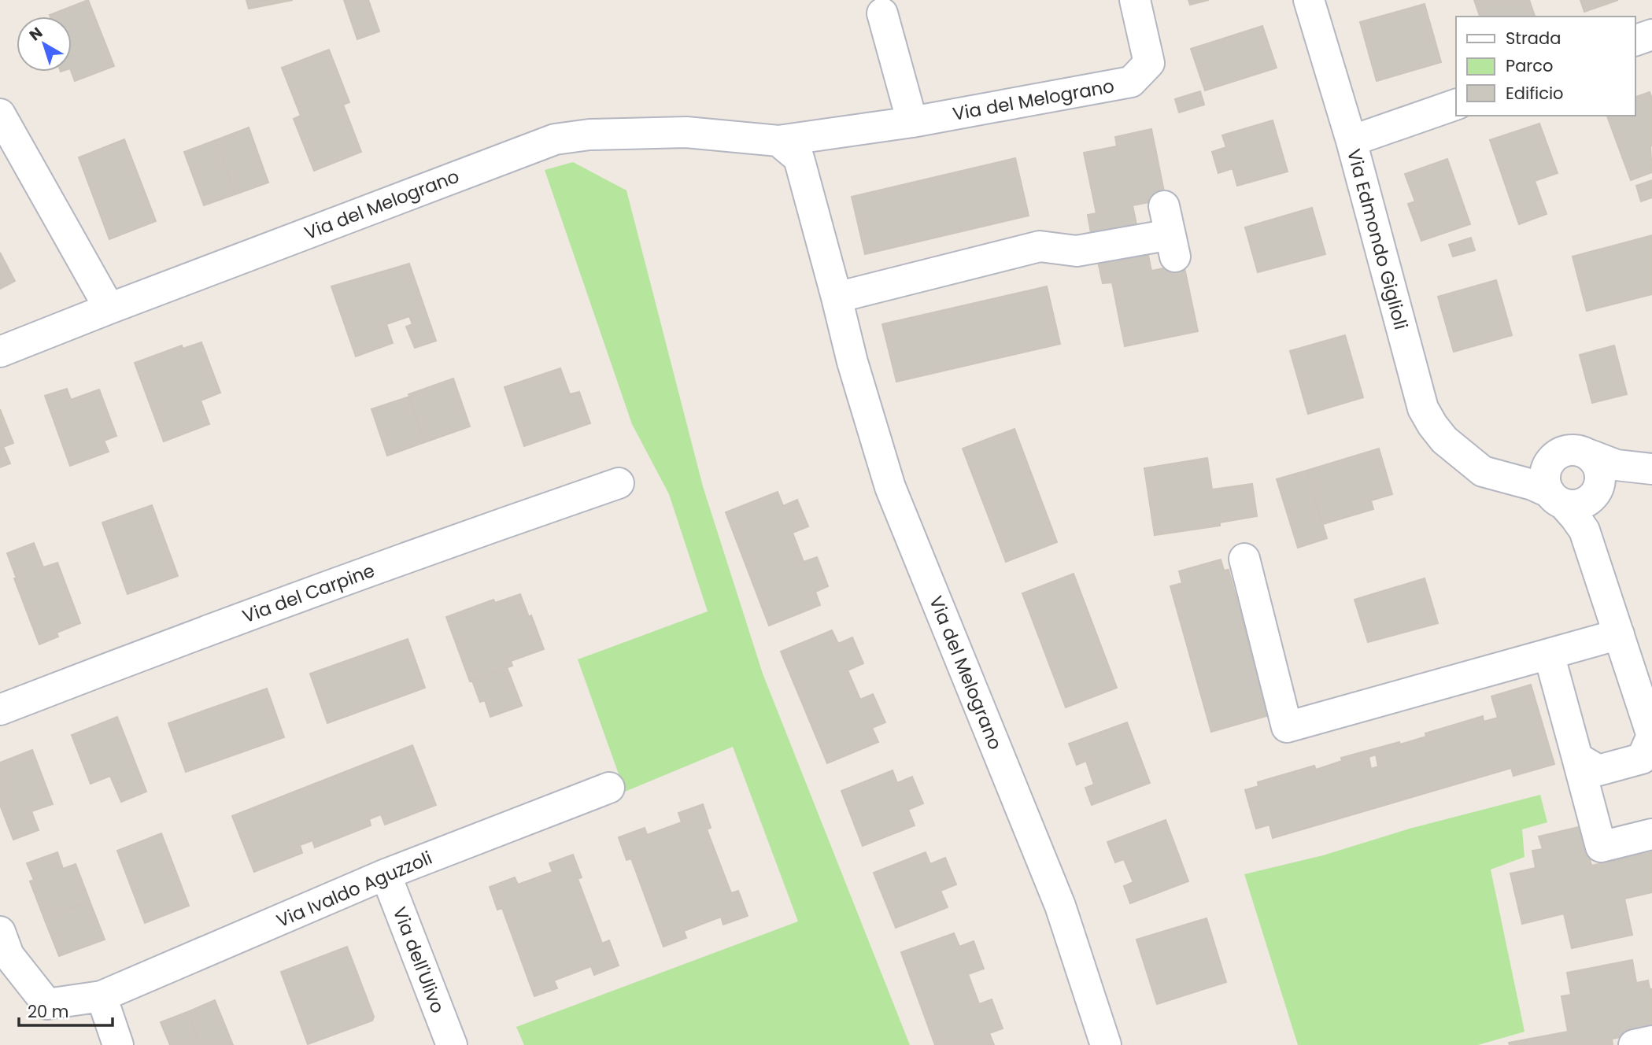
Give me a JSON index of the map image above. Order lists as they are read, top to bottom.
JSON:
{
  "streets": {
    "street": [
      "Via del Melograno",
      "Via Edmondo Giglioli",
      "Via del Carpine",
      "Via Ivaldo Aguzzoli",
      "Via dell'Ulivo"
    ]
  },
  "crossings": [
    ["Via Ivaldo Aguzzoli", "Via dell'Ulivo"]
  ],
  "legend": ["Strada", "Parco", "Edificio"],
  "scale_bar": "20 m",
  "north": "top left"
}
